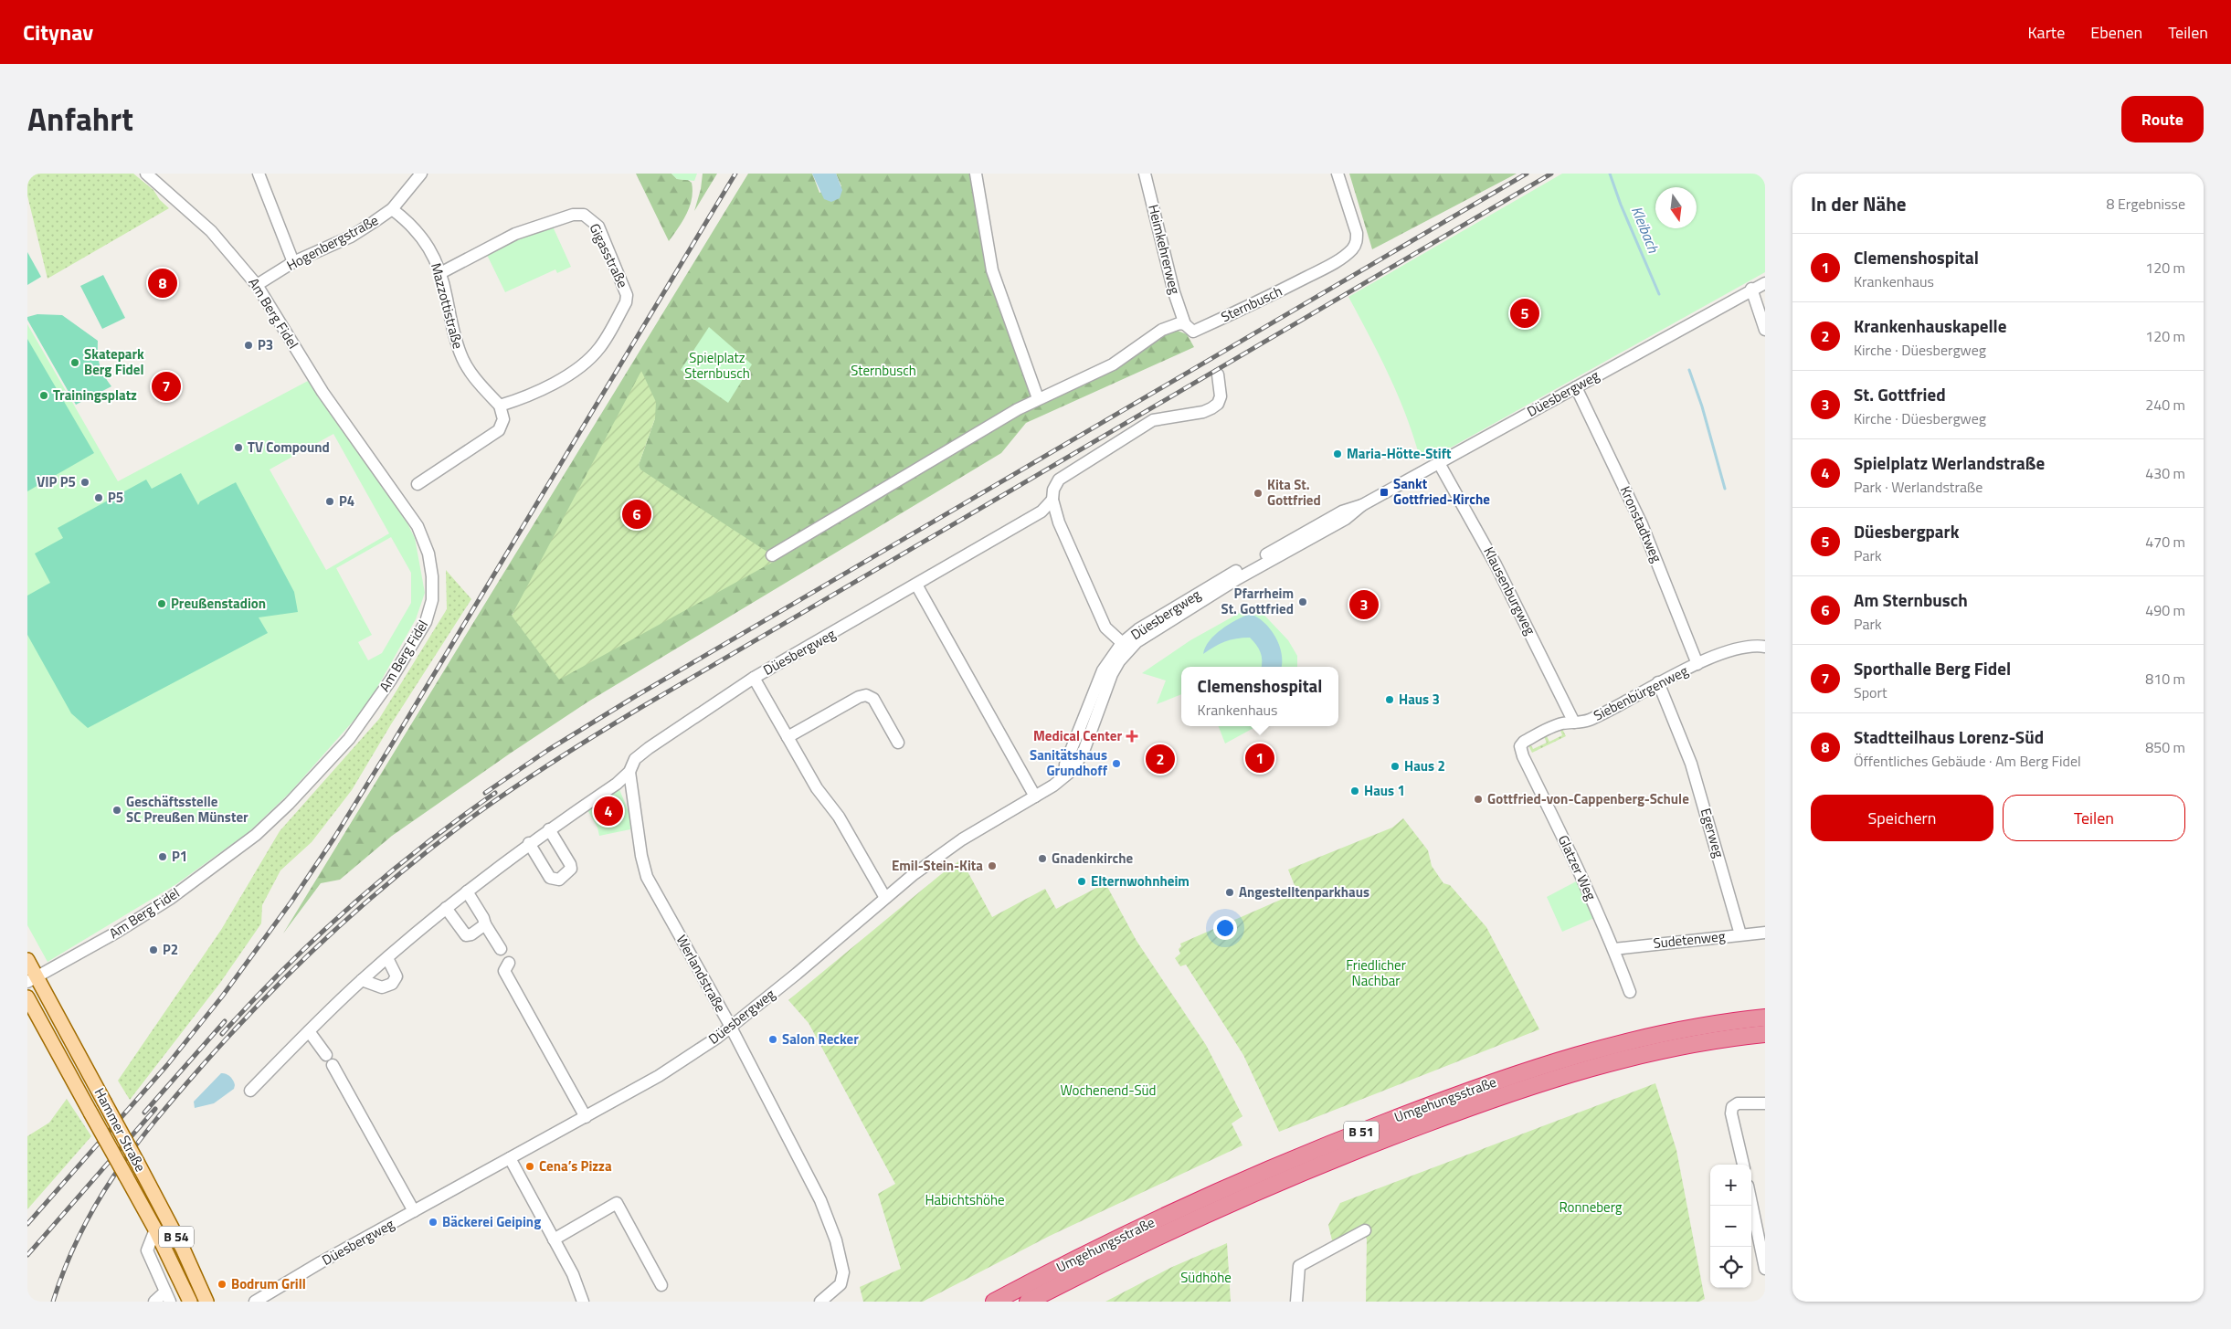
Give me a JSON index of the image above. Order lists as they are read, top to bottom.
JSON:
{
  "streets": {
    "highway": ["Umgehungsstraße", "B 51"],
    "main road": ["Hammer Straße", "B 54"],
    "street": [
      "Hogenbergstraße",
      "Heimkehrerweg",
      "Gigasstraße",
      "Sternbusch",
      "Mazzottistraße",
      "Am Berg Fidel",
      "Düesbergweg",
      "Kronstadtweg",
      "Klausenburgweg",
      "Siebenbürgenweg",
      "Egerweg",
      "Glatzer Weg",
      "Sudetenweg",
      "Werlandstraße"
    ]
  },
  "crossings": [
    ["Hogenbergstraße", "Mazzottistraße"],
    ["Hogenbergstraße", "Am Berg Fidel"],
    ["Heimkehrerweg", "Sternbusch"],
    ["Gigasstraße", "Mazzottistraße"],
    ["Am Berg Fidel", "Hammer Straße"],
    ["Düesbergweg", "Kronstadtweg"],
    ["Düesbergweg", "Klausenburgweg"],
    ["Düesbergweg", "Werlandstraße"],
    ["Kronstadtweg", "Siebenbürgenweg"],
    ["Klausenburgweg", "Siebenbürgenweg"],
    ["Siebenbürgenweg", "Egerweg"],
    ["Siebenbürgenweg", "Glatzer Weg"],
    ["Egerweg", "Sudetenweg"],
    ["Glatzer Weg", "Sudetenweg"]
  ],
  "water": ["Kleibach"],
  "parks": [
    "Spielplatz Sternbusch",
    "Sternbusch",
    "Friedlicher Nachbar",
    "Wochenend-Süd",
    "Habichtshöhe",
    "Ronneberg",
    "Südhöhe"
  ],
  "places": {
    "other": [
      "P3",
      "Skatepark Berg Fidel",
      "Trainingsplatz",
      "TV Compound",
      "Maria-Hötte-Stift",
      "VIP P5",
      "Kita St. Gottfried",
      "P5",
      "P4",
      "Pfarrheim St. Gottfried",
      "Preußenstadion",
      "Haus 3",
      "Sanitätshaus Grundhoff",
      "Haus 2",
      "Haus 1",
      "Gottfried-von-Cappenberg-Schule",
      "Geschäftsstelle SC Preußen Münster",
      "P1",
      "Gnadenkirche",
      "Emil-Stein-Kita",
      "Elternwohnheim",
      "Angestelltenparkhaus",
      "P2",
      "Salon Recker",
      "Cena’s Pizza",
      "Bäckerei Geiping",
      "Bodrum Grill"
    ],
    "transit": ["Sankt Gottfried-Kirche"],
    "health": ["Medical Center"]
  },
  "north": "bottom",
  "page": {
    "header": "Citynav",
    "nav": ["Karte", "Ebenen", "Teilen"],
    "title": "Anfahrt",
    "buttons": [
      "Route",
      ["Speichern", "Teilen"]
    ],
    "heading": ["In der Nähe", "8 Ergebnisse"],
    "list": [
      {
        "mark": "1",
        "name": "Clemenshospital",
        "note": "Krankenhaus",
        "value": "120 m"
      },
      {
        "mark": "2",
        "name": "Krankenhauskapelle",
        "note": "Kirche · Düesbergweg",
        "value": "120 m"
      },
      {
        "mark": "3",
        "name": "St. Gottfried",
        "note": "Kirche · Düesbergweg",
        "value": "240 m"
      },
      {
        "mark": "4",
        "name": "Spielplatz Werlandstraße",
        "note": "Park · Werlandstraße",
        "value": "430 m"
      },
      {
        "mark": "5",
        "name": "Düesbergpark",
        "note": "Park",
        "value": "470 m"
      },
      {
        "mark": "6",
        "name": "Am Sternbusch",
        "note": "Park",
        "value": "490 m"
      },
      {
        "mark": "7",
        "name": "Sporthalle Berg Fidel",
        "note": "Sport",
        "value": "810 m"
      },
      {
        "mark": "8",
        "name": "Stadtteilhaus Lorenz-Süd",
        "note": "Öffentliches Gebäude · Am Berg Fidel",
        "value": "850 m"
      }
    ],
    "pins": [
      "8",
      "5",
      "7",
      "6",
      "3",
      "1",
      "2",
      "4"
    ],
    "popup": ["Clemenshospital", "Krankenhaus"],
    "map_buttons": ["+", "−"]
  }
}
